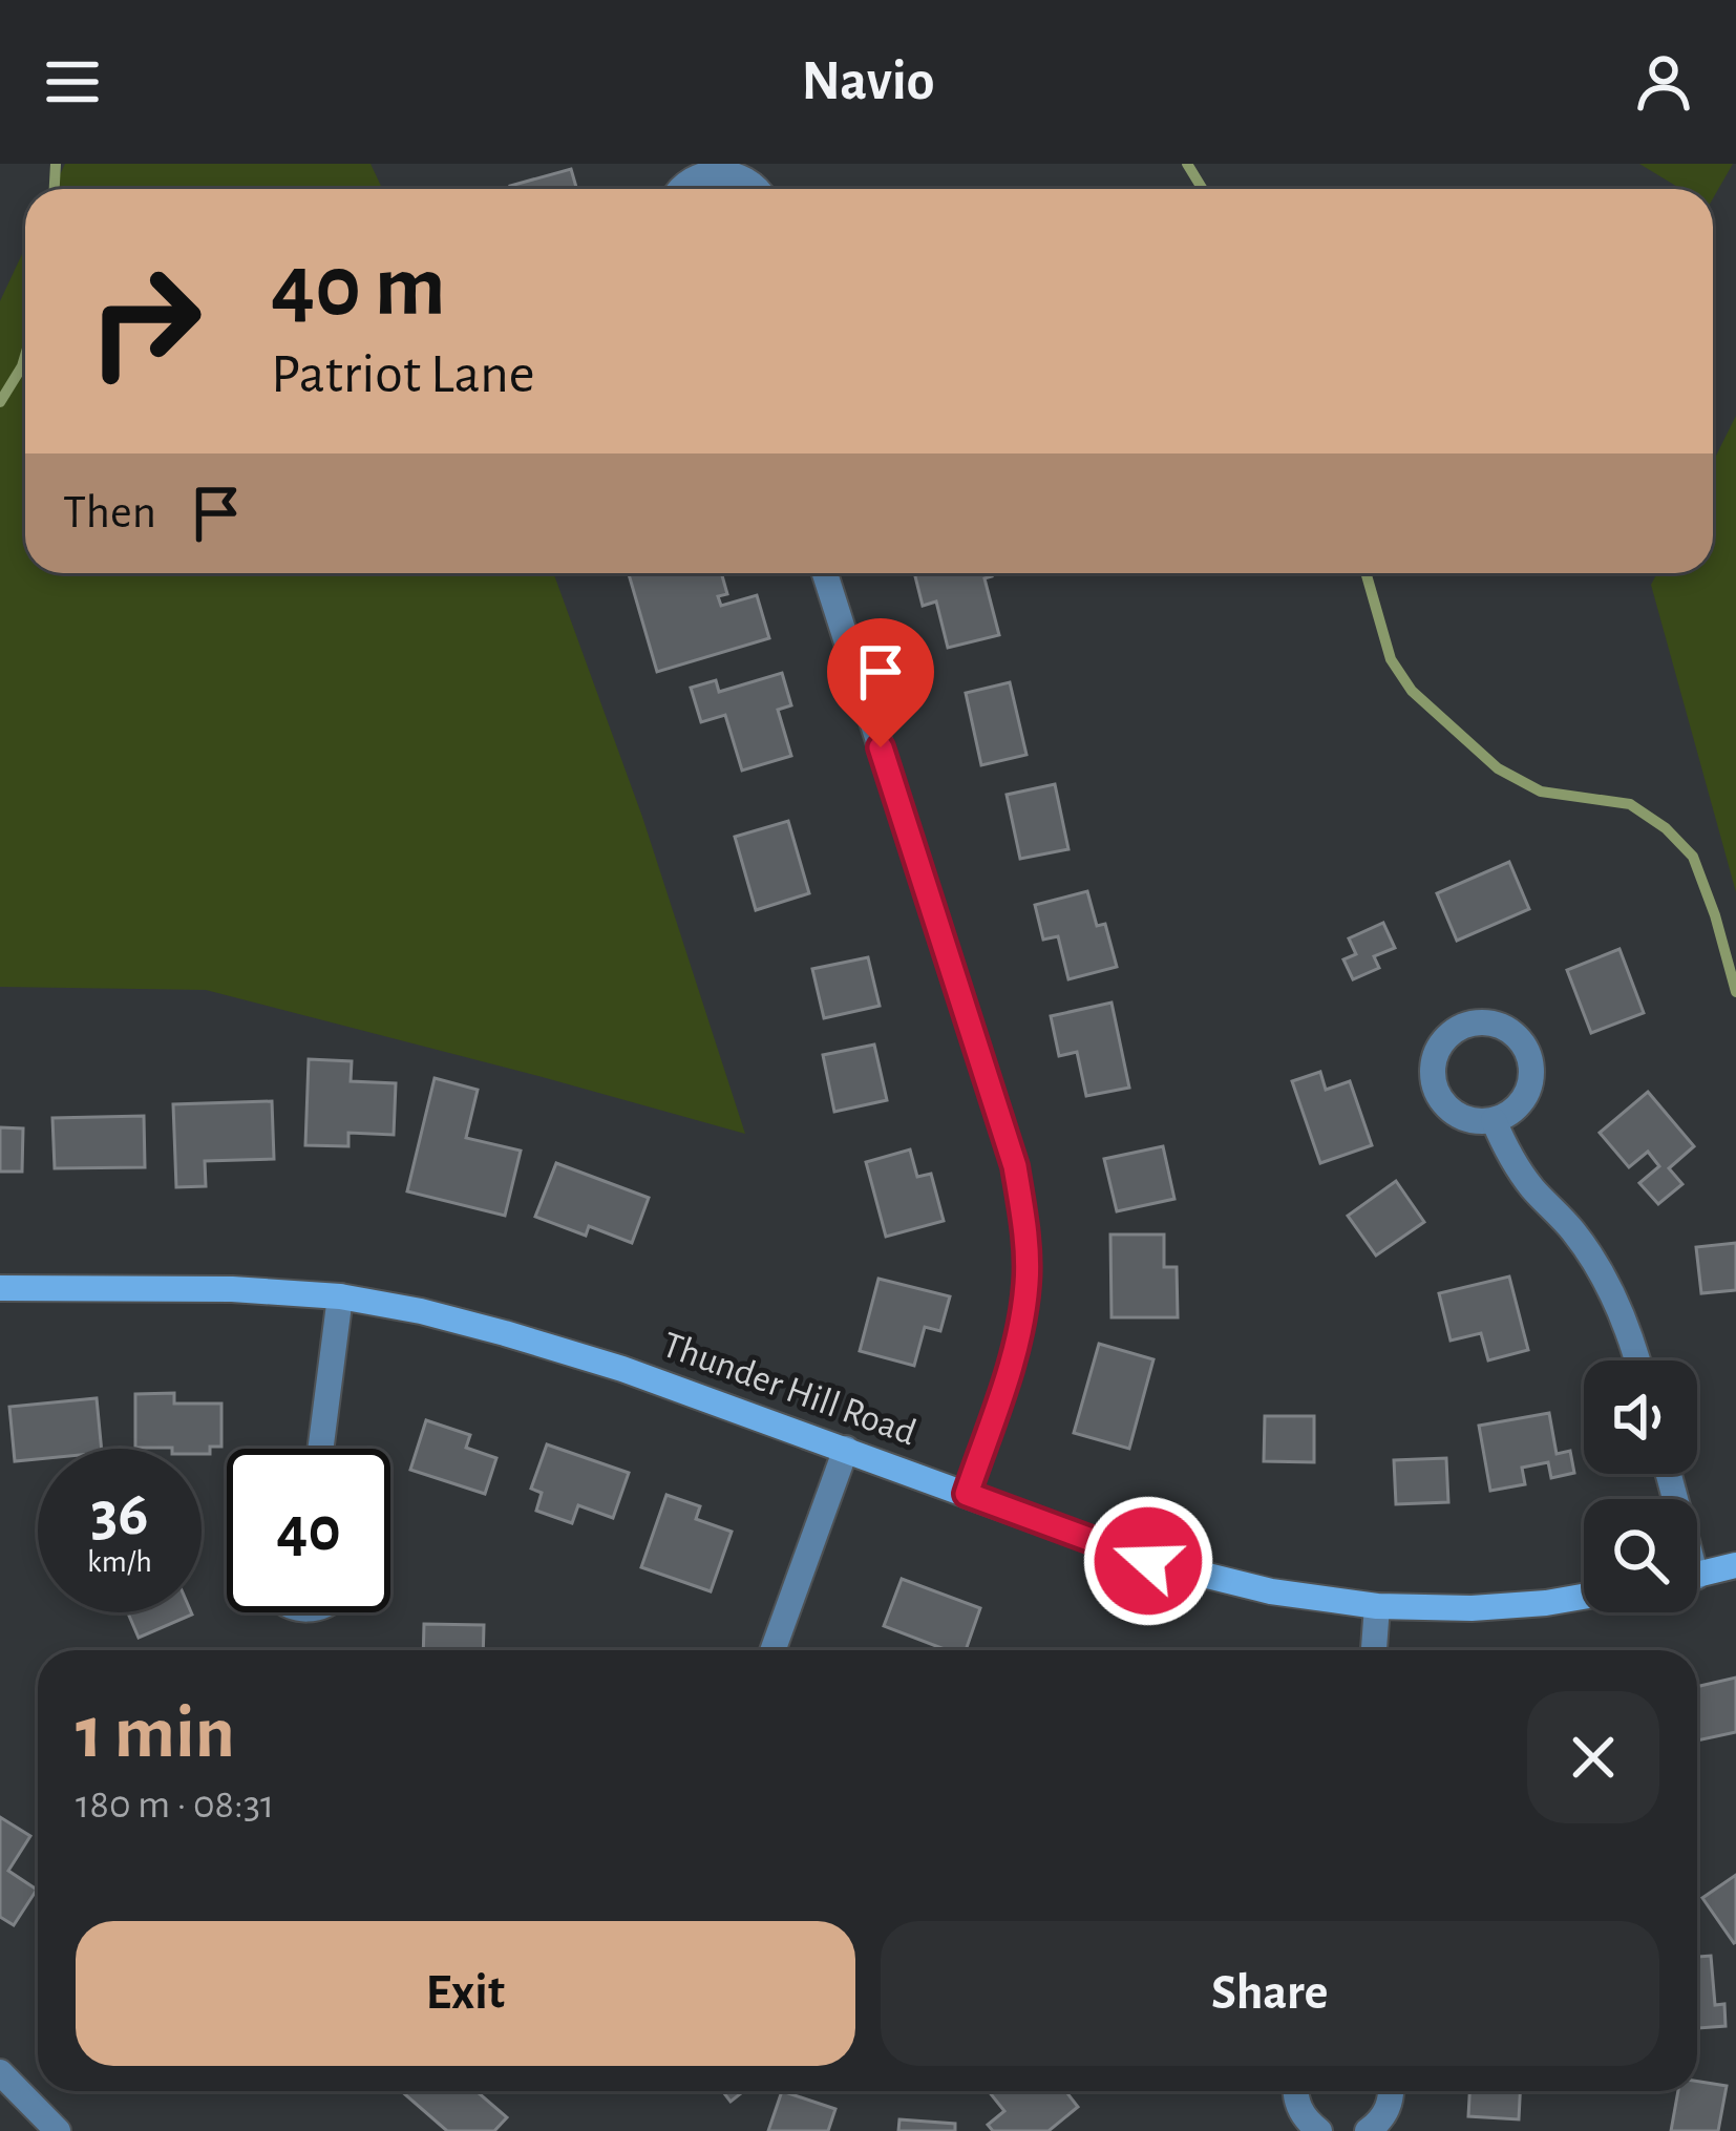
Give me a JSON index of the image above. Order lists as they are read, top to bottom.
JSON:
{
  "streets": {
    "street": ["Thunder Hill Road"]
  },
  "page": {
    "header": "Navio",
    "turn": ["40 m", "Patriot Lane"],
    "then": "Then",
    "speed": "36 km/h",
    "limit": "40",
    "heading": ["1 min", "180 m · 08:31"],
    "buttons": ["Exit", "Share"]
  }
}
